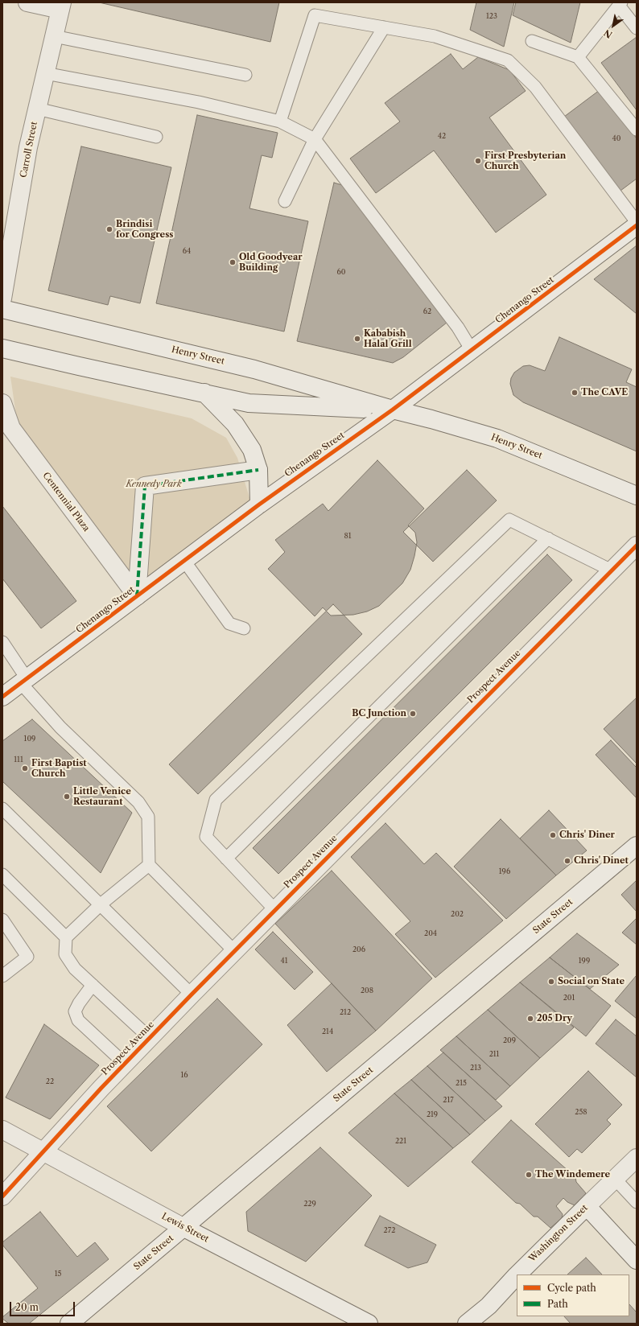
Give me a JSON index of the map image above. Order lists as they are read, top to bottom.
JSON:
{
  "streets": {
    "street": [
      "Carroll Street",
      "Chenango Street",
      "Henry Street",
      "Centennial Plaza",
      "Prospect Avenue",
      "State Street",
      "Lewis Street",
      "Washington Street"
    ]
  },
  "crossings": [
    ["Chenango Street", "Henry Street"],
    ["Chenango Street", "Centennial Plaza"],
    ["Prospect Avenue", "Lewis Street"],
    ["State Street", "Lewis Street"]
  ],
  "parks": ["Kennedy Park"],
  "places": [
    "First Presbyterian Church",
    "Brindisi for Congress",
    "Old Goodyear Building",
    "Kababish Halal Grill",
    "The CAVE",
    "BC Junction",
    "First Baptist Church",
    "Little Venice Restaurant",
    "Chris' Diner",
    "Chris' Dinet",
    "Social on State",
    "205 Dry",
    "The Windemere"
  ],
  "house_numbers": [
    "123",
    "42",
    "40",
    "64",
    "60",
    "62",
    "81",
    "109",
    "111",
    "196",
    "202",
    "204",
    "206",
    "41",
    "199",
    "208",
    "201",
    "212",
    "214",
    "209",
    "211",
    "213",
    "16",
    "22",
    "215",
    "217",
    "258",
    "219",
    "221",
    "229",
    "272",
    "15"
  ],
  "legend": ["Cycle path", "Path"],
  "scale_bar": "20 m",
  "north": "bottom left"
}
